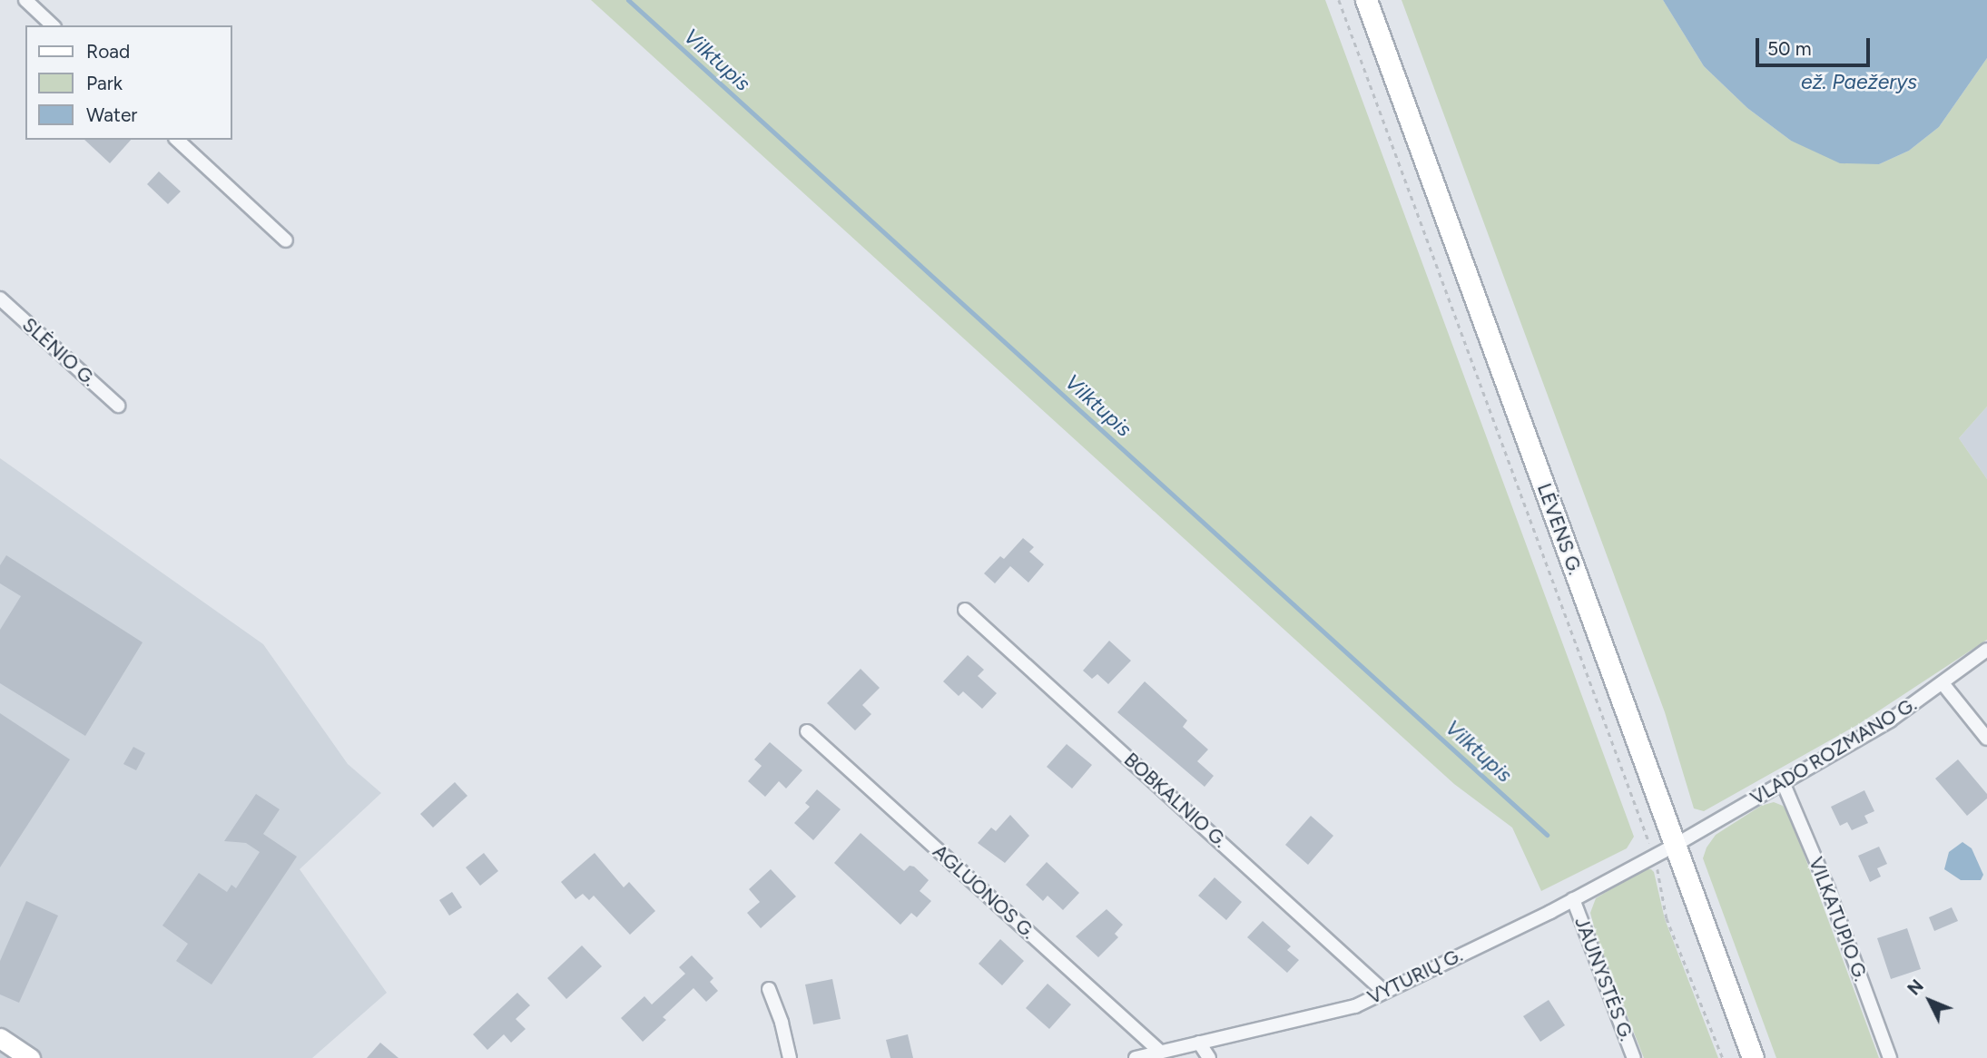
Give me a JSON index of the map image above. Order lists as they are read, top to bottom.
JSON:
{
  "streets": {
    "main road": ["LĖVENS G."],
    "street": [
      "SLĖNIO G.",
      "VLADO ROZMANO G.",
      "BOBKALNIO G.",
      "AGLUONOS G.",
      "VILKATUPIO G.",
      "VYTURIŲ G.",
      "JAUNYSTĖS G."
    ]
  },
  "crossings": [
    ["LĖVENS G.", "VLADO ROZMANO G."],
    ["LĖVENS G.", "VYTURIŲ G."],
    ["VLADO ROZMANO G.", "VILKATUPIO G."],
    ["VLADO ROZMANO G.", "VYTURIŲ G."],
    ["BOBKALNIO G.", "VYTURIŲ G."],
    ["AGLUONOS G.", "VYTURIŲ G."],
    ["VYTURIŲ G.", "JAUNYSTĖS G."]
  ],
  "water": ["Vilktupis", "ež. Paežerys"],
  "legend": ["Road", "Park", "Water"],
  "scale_bar": "50 m",
  "north": "top left"
}
